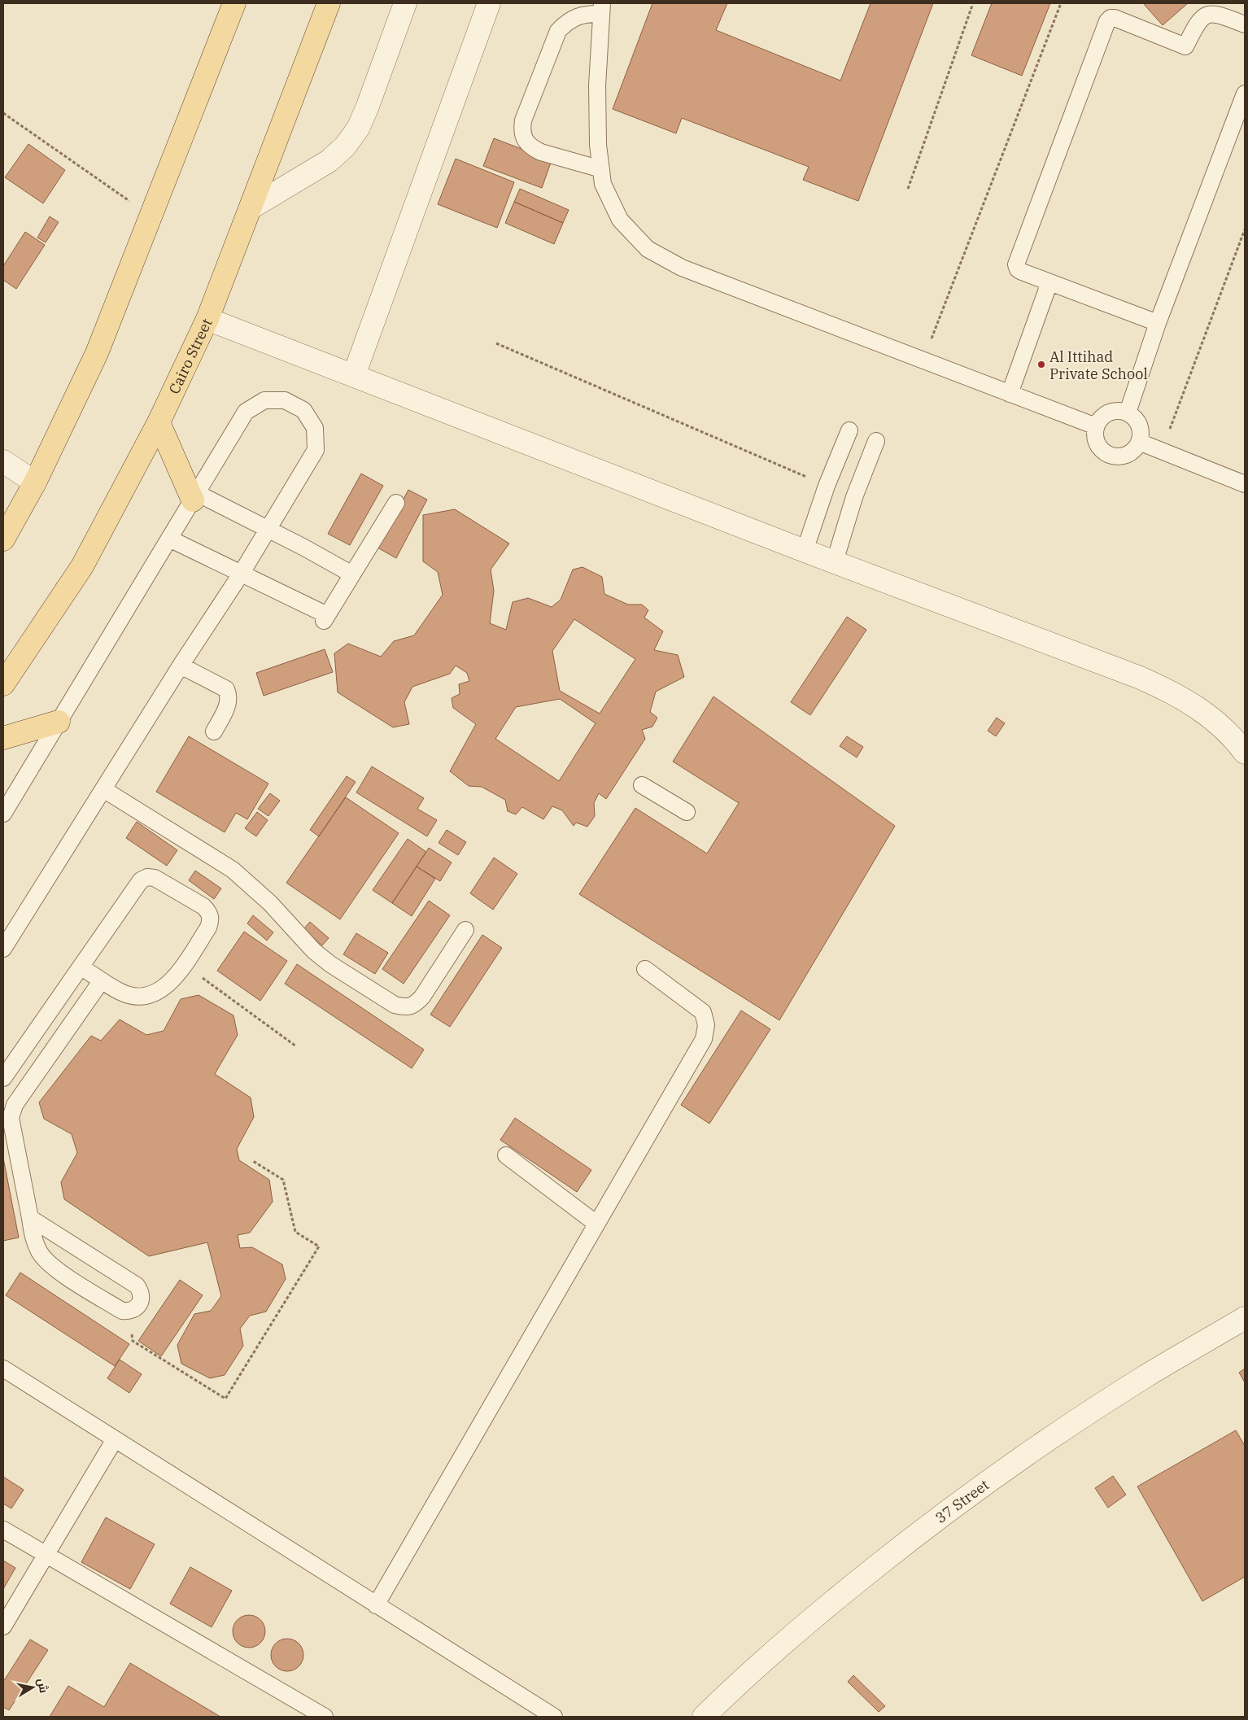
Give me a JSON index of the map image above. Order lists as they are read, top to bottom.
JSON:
{
  "streets": {
    "main road": ["Cairo Street"],
    "street": ["37 Street"]
  },
  "places": ["Al Ittihad Private School"],
  "north": "right"
}
